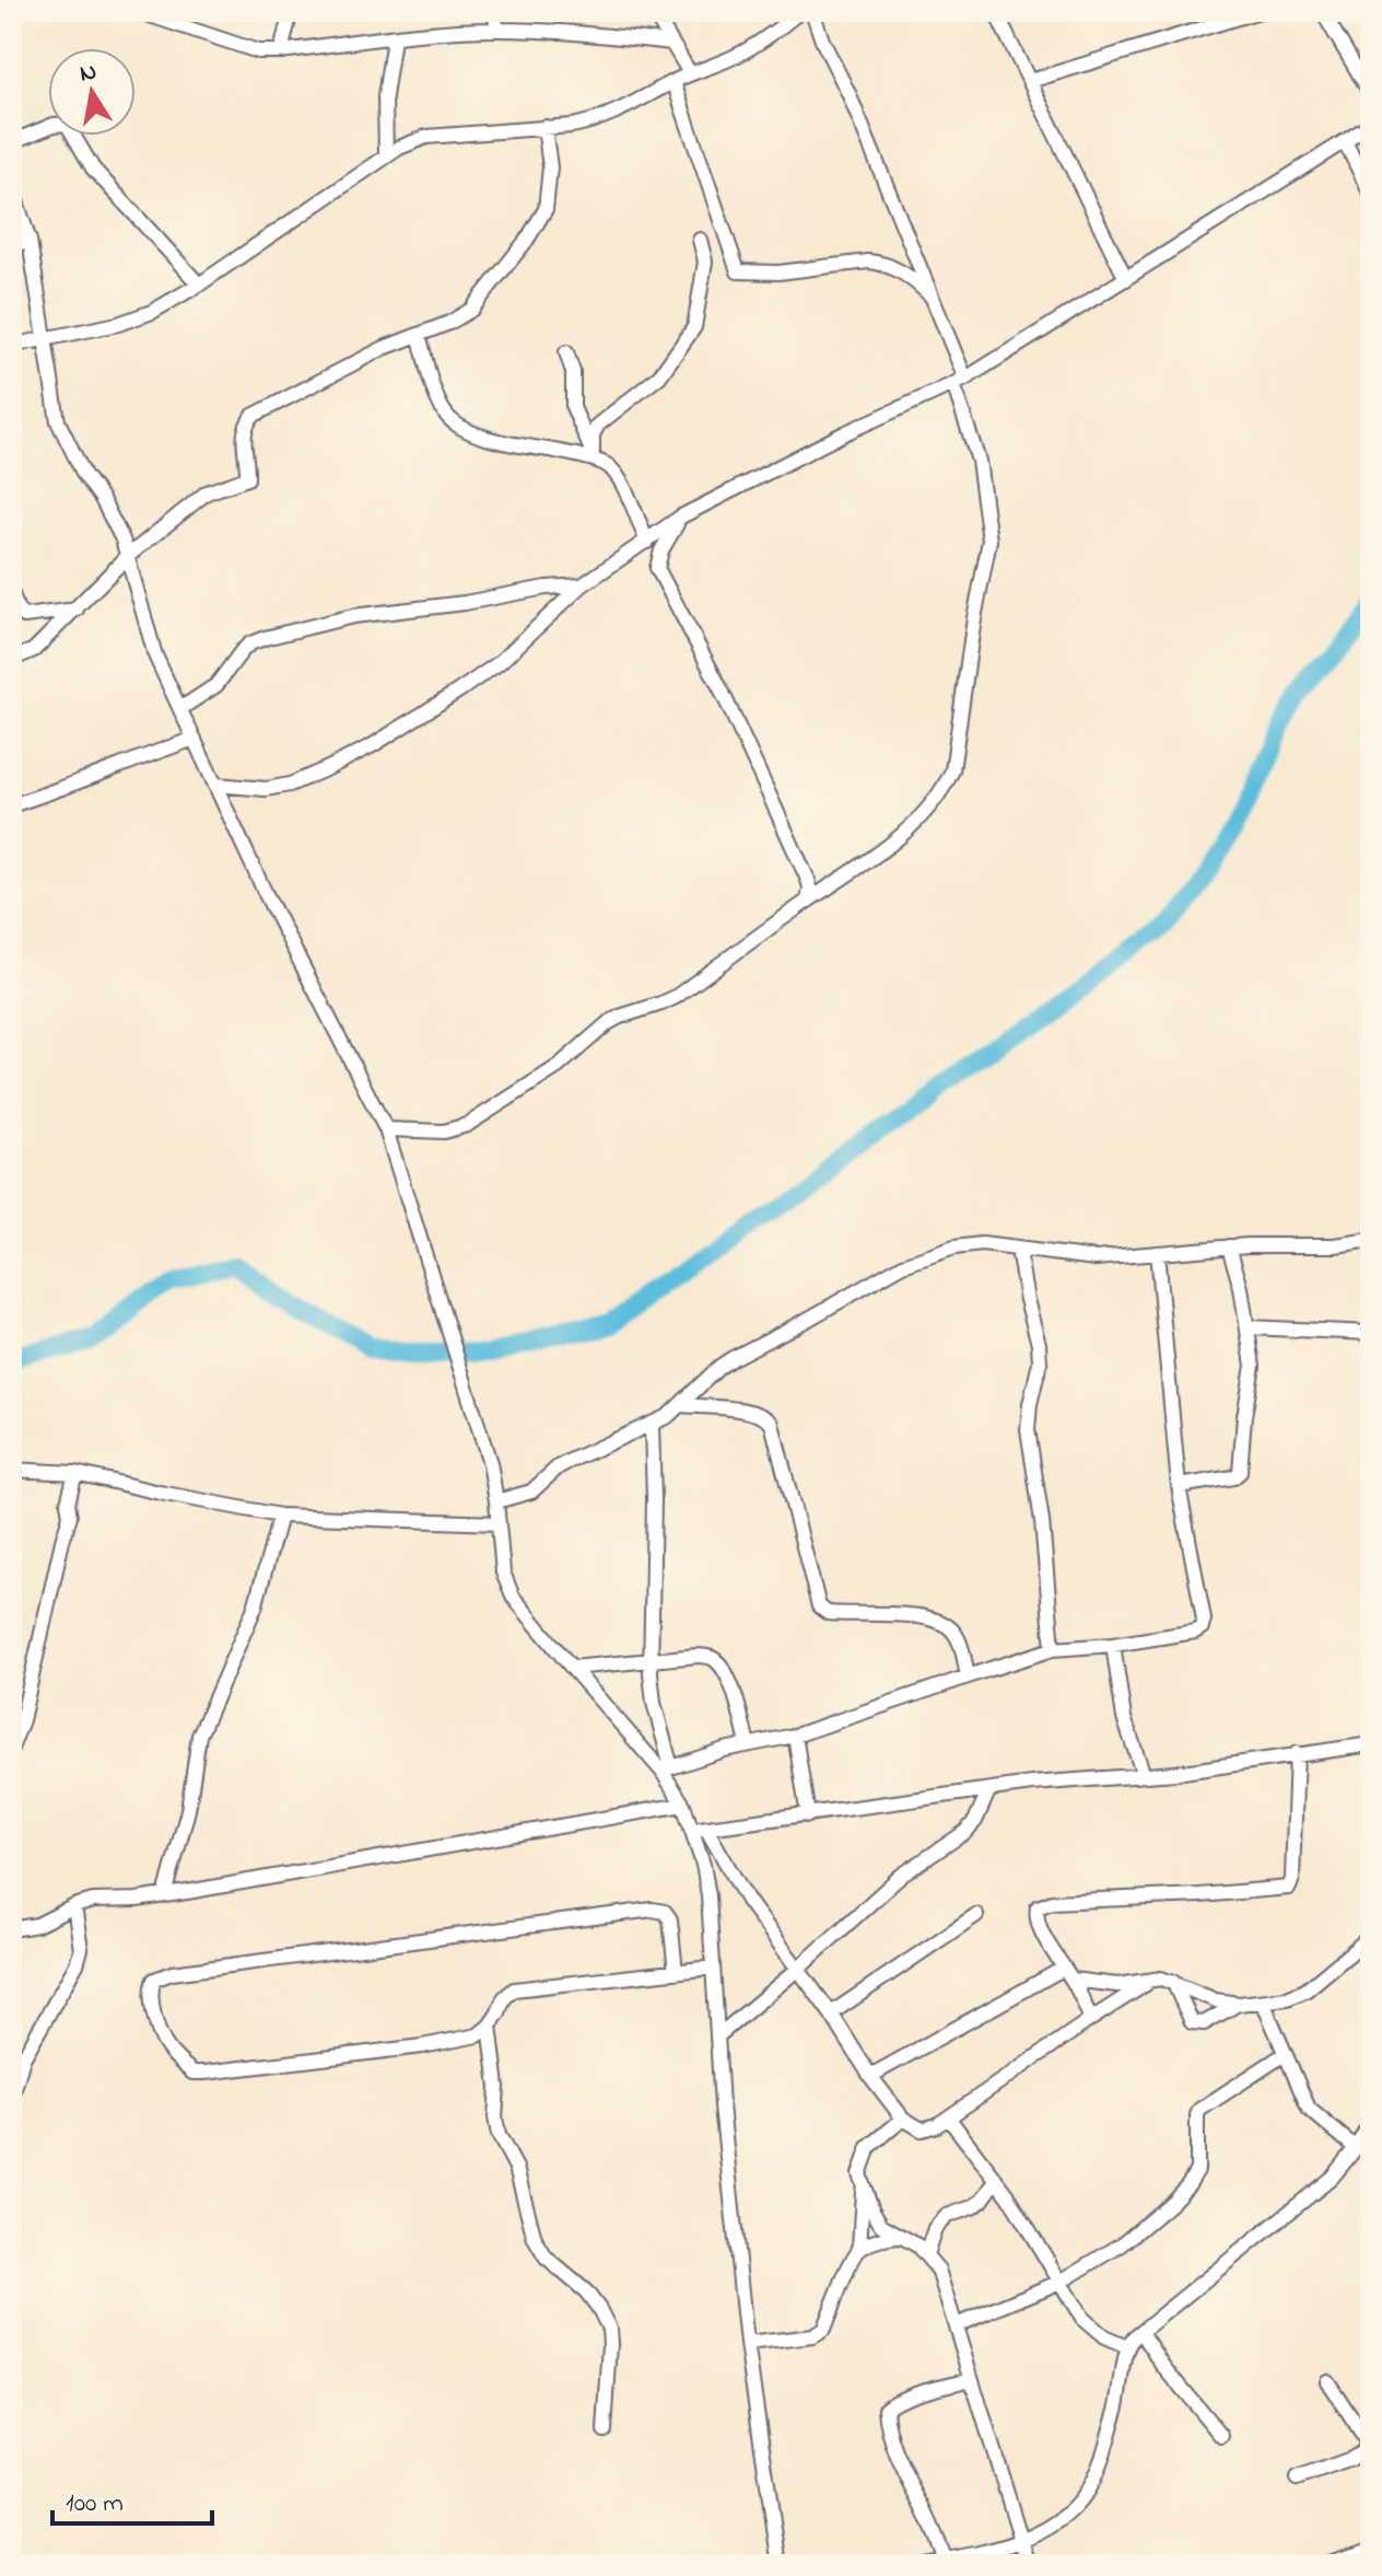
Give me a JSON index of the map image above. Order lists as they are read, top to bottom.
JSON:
{
  "scale_bar": "100 m",
  "north": "top"
}
